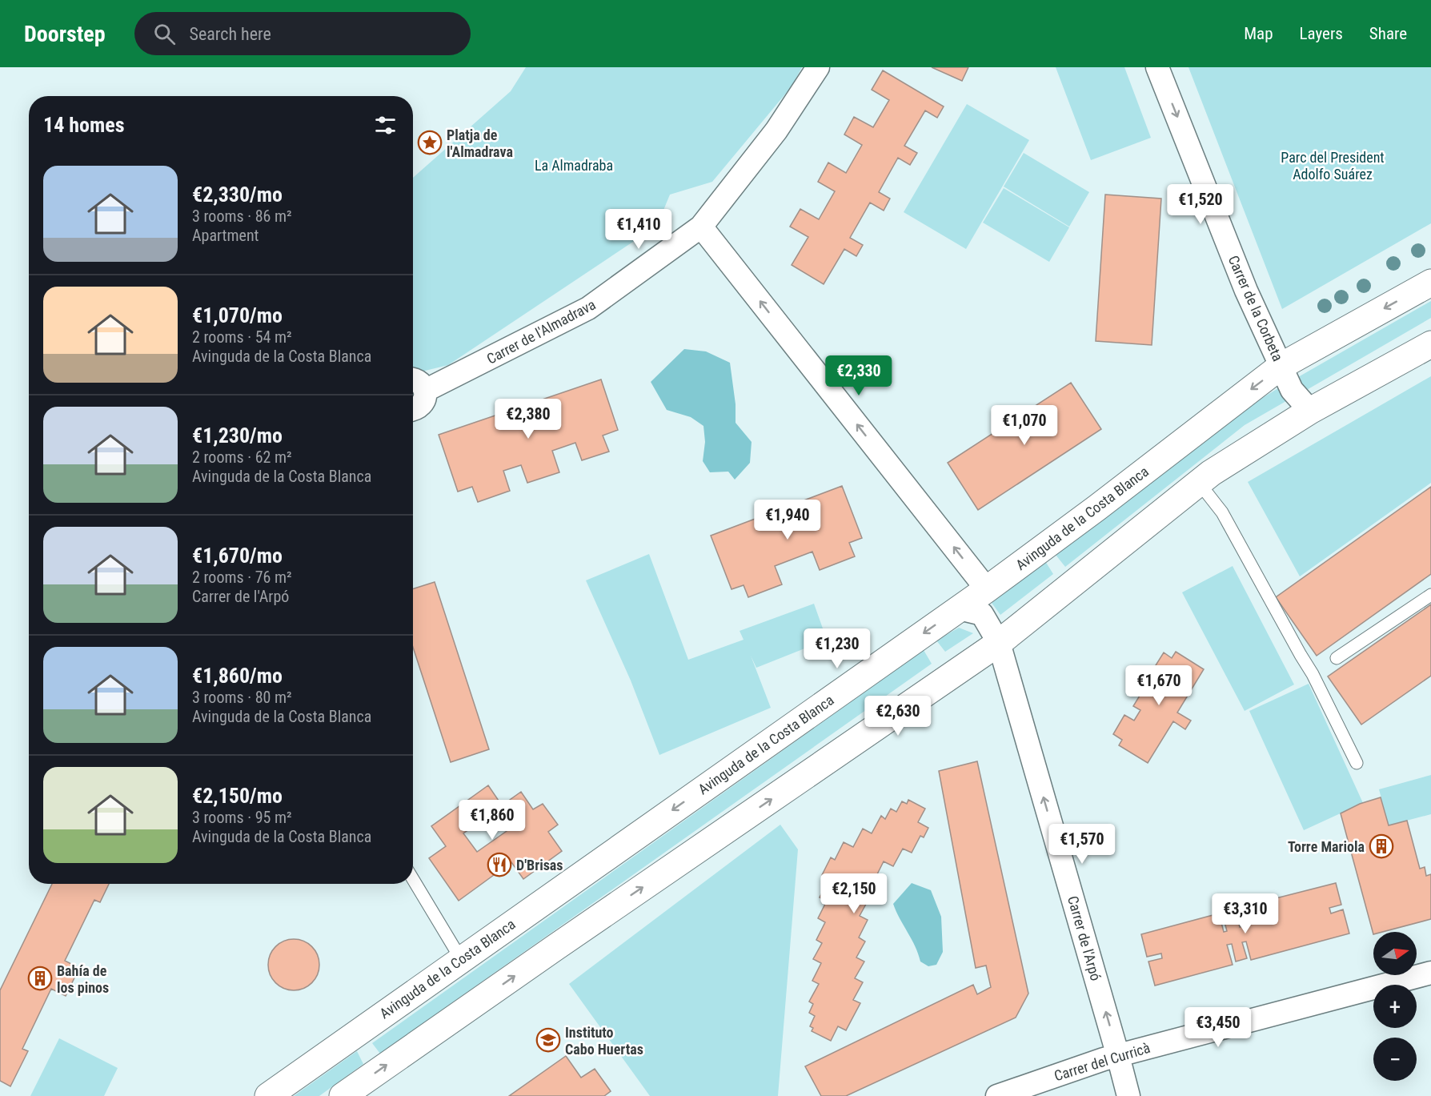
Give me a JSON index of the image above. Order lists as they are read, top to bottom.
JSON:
{
  "streets": {
    "street": [
      "Carrer de la Corbeta",
      "Carrer de l'Almadrava",
      "Avinguda de la Costa Blanca",
      "Carrer de l'Arpó",
      "Carrer del Curricà"
    ]
  },
  "crossings": [
    ["Carrer de la Corbeta", "Avinguda de la Costa Blanca"],
    ["Avinguda de la Costa Blanca", "Carrer de l'Arpó"],
    ["Carrer de l'Arpó", "Carrer del Curricà"]
  ],
  "one_way": ["Carrer de la Corbeta", "Carrer de l'Arpó"],
  "parks": ["Parc del President Adolfo Suárez", "La Almadraba"],
  "places": {
    "place": ["Platja de l'Almadrava"],
    "building": ["Torre Mariola", "Bahía de los pinos"],
    "restaurant": ["D'Brisas"],
    "school or university": ["Instituto Cabo Huertas"]
  },
  "north": "right",
  "page": {
    "header": "Doorstep",
    "search": "Search here",
    "nav": ["Map", "Layers", "Share"],
    "heading": "14 homes",
    "list": [
      {
        "name": "€2,330/mo",
        "note": "3 rooms · 86 m² · Apartment"
      },
      {
        "name": "€1,070/mo",
        "note": "2 rooms · 54 m² · Avinguda de la Costa Blanca"
      },
      {
        "name": "€1,230/mo",
        "note": "2 rooms · 62 m² · Avinguda de la Costa Blanca"
      },
      {
        "name": "€1,670/mo",
        "note": "2 rooms · 76 m² · Carrer de l'Arpó"
      },
      {
        "name": "€1,860/mo",
        "note": "3 rooms · 80 m² · Avinguda de la Costa Blanca"
      },
      {
        "name": "€2,150/mo",
        "note": "3 rooms · 95 m² · Avinguda de la Costa Blanca"
      }
    ],
    "price": [
      "€1,520",
      "€1,410",
      "€2,330",
      "€2,380",
      "€1,070",
      "€1,940",
      "€1,230",
      "€1,670",
      "€2,630",
      "€1,860",
      "€1,570",
      "€2,150",
      "€3,310",
      "€3,450"
    ],
    "map_buttons": ["+", "−"]
  }
}
